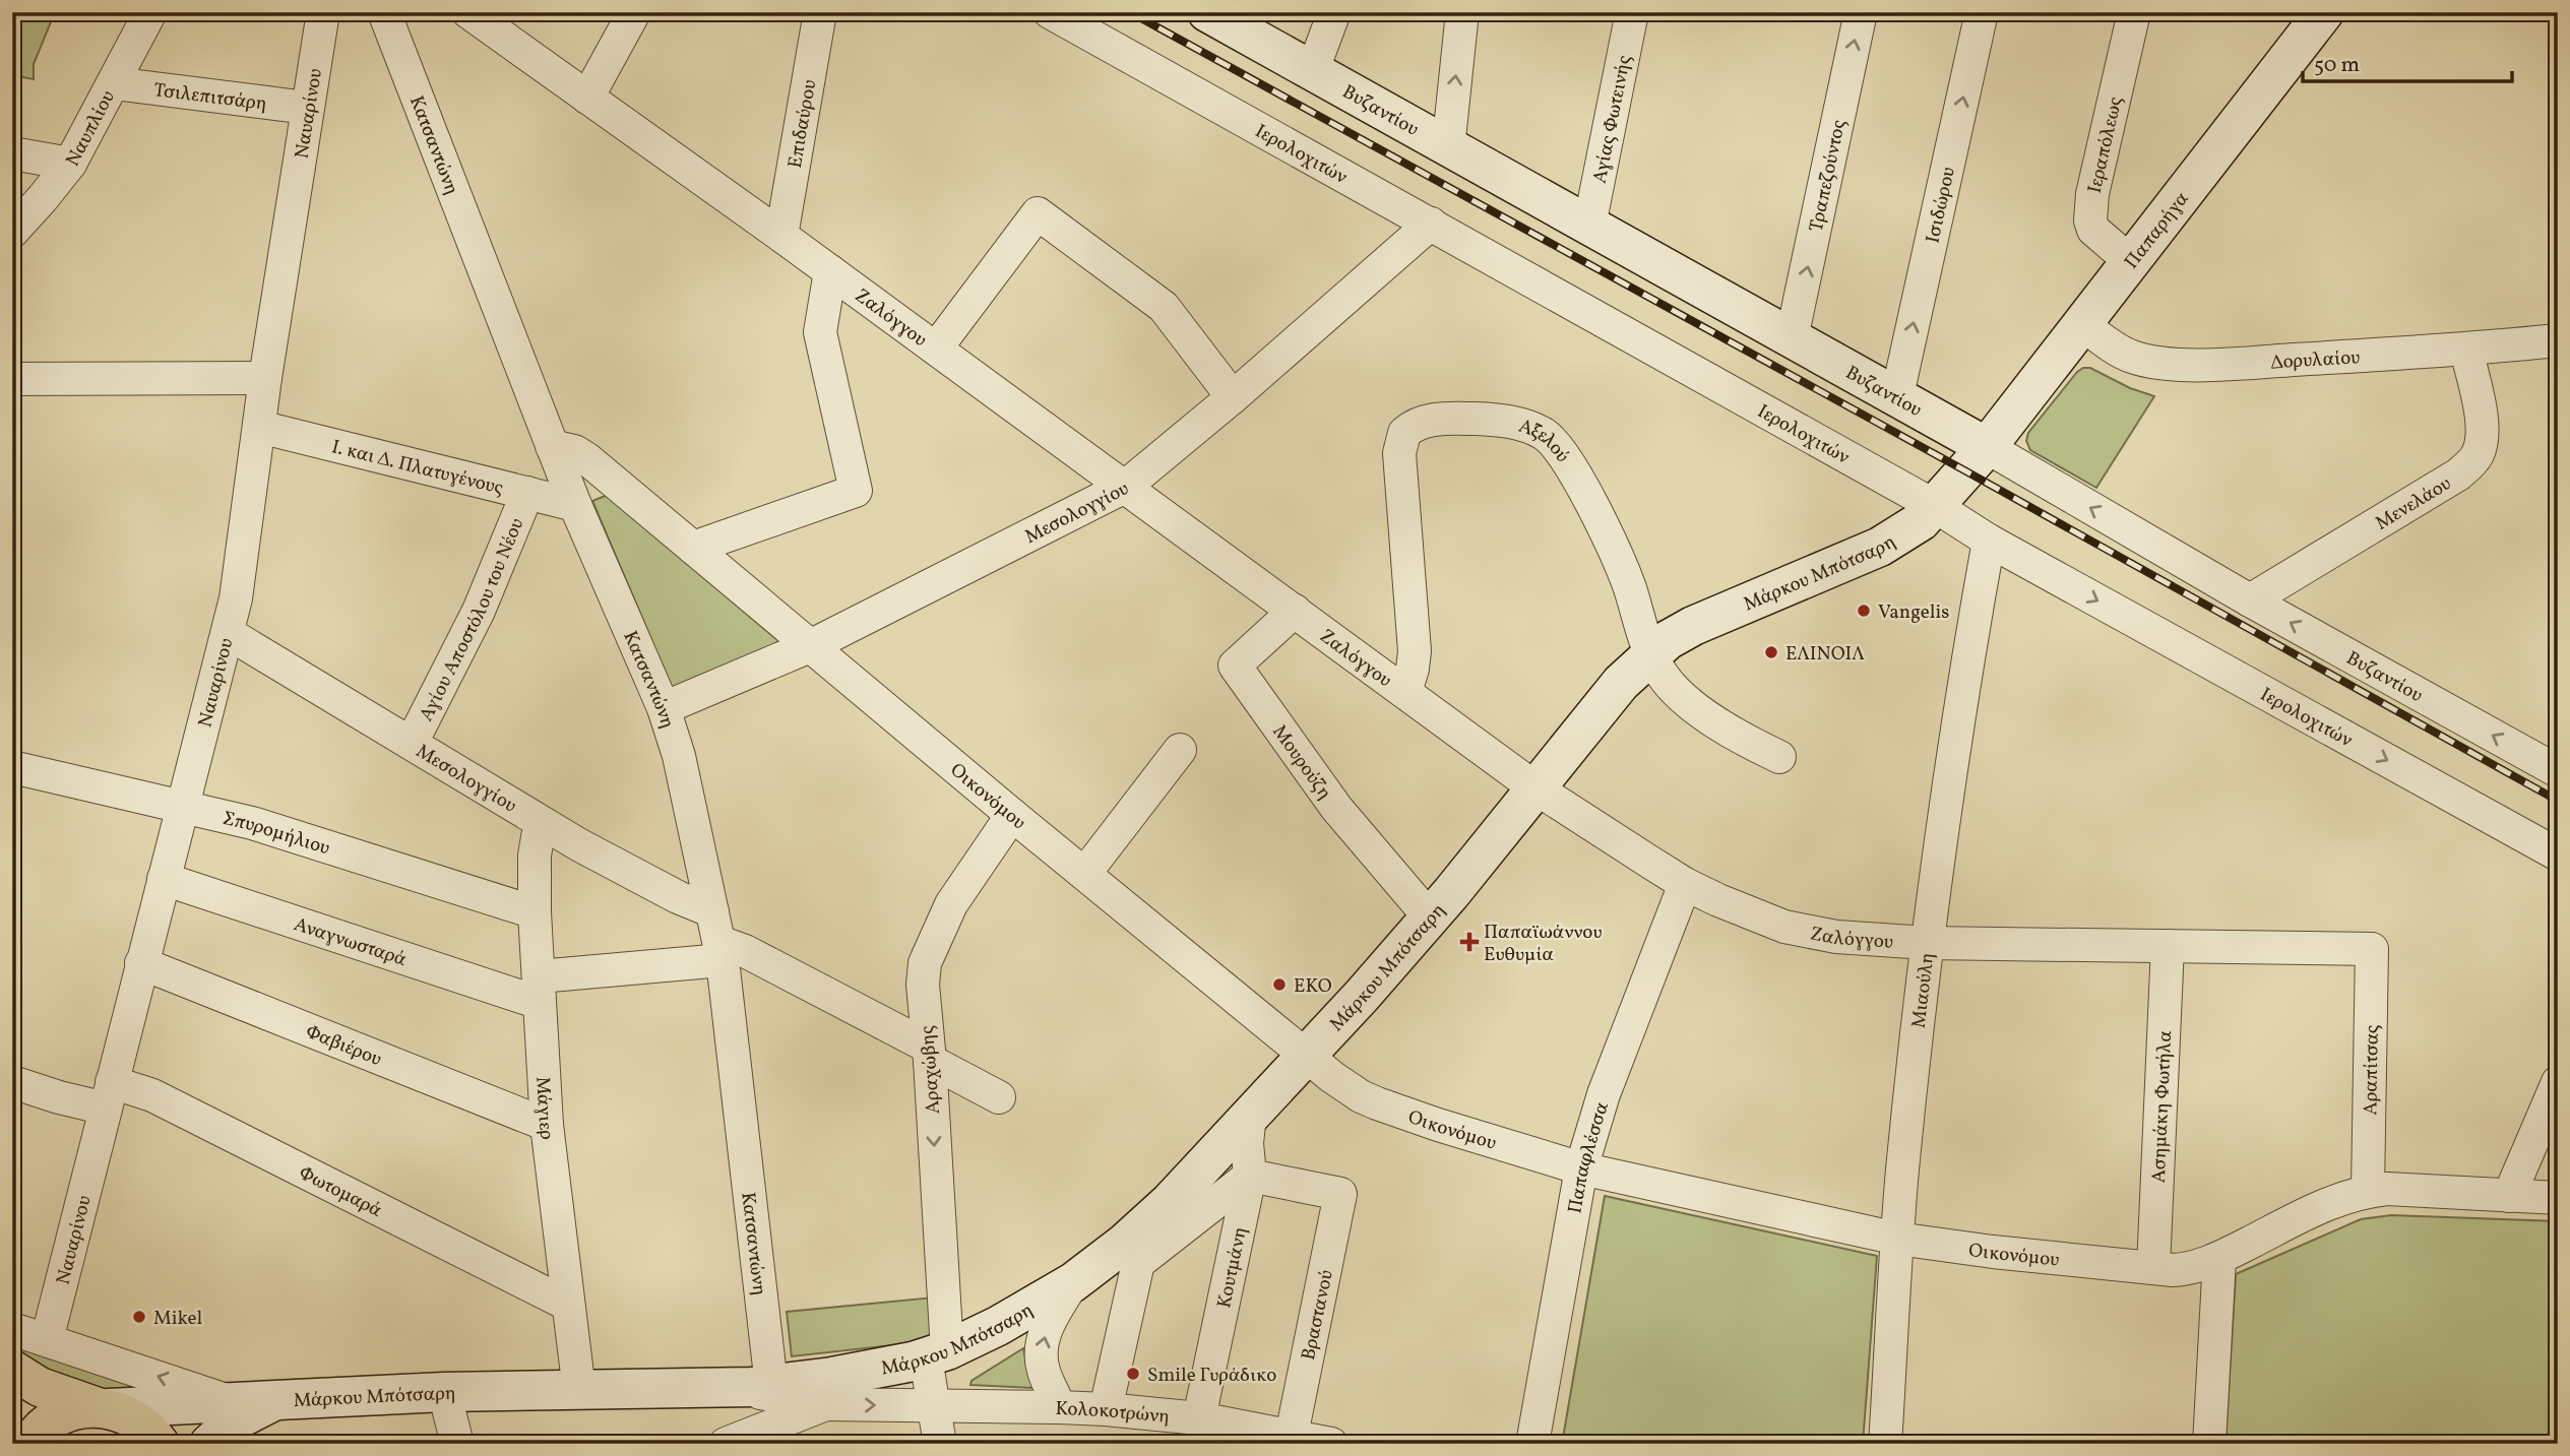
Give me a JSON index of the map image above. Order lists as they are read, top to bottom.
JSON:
{
  "streets": {
    "street": [
      "Τσιλεπιτσάρη",
      "Βυζαντίου",
      "Ναυαρίνου",
      "Αγίας Φωτεινής",
      "Επιδαύρου",
      "Ναυπλίου",
      "Ιεραπόλεως",
      "Κατσαντώνη",
      "Ιερολοχιτών",
      "Τραπεζούντος",
      "Ισιδώρου",
      "Παπαρήγα",
      "Ζαλόγγου",
      "Δορυλαίου",
      "Αξελού",
      "Ι. και Δ. Πλατυγένους",
      "Μενελάου",
      "Μεσολογγίου",
      "Μάρκου Μπότσαρη",
      "Αγίου Αποστόλου του Νέου",
      "Μουρούζη",
      "Οικονόμου",
      "Σπυρομήλιου",
      "Αναγνωσταρά",
      "Μιαούλη",
      "Φαβιέρου",
      "Αραχώβης",
      "Αραπίτσας",
      "Μάγιερ",
      "Ασημάκη Φωτήλα",
      "Παπαφλέσσα",
      "Φωτομαρά",
      "Κουτμάνη",
      "Βραστανού",
      "Κολοκοτρώνη"
    ]
  },
  "crossings": [
    ["Τσιλεπιτσάρη", "Ναυαρίνου"],
    ["Τσιλεπιτσάρη", "Ναυπλίου"],
    ["Βυζαντίου", "Αγίας Φωτεινής"],
    ["Βυζαντίου", "Τραπεζούντος"],
    ["Βυζαντίου", "Ισιδώρου"],
    ["Βυζαντίου", "Παπαρήγα"],
    ["Βυζαντίου", "Μενελάου"],
    ["Βυζαντίου", "Μάρκου Μπότσαρη"],
    ["Ναυαρίνου", "Ι. και Δ. Πλατυγένους"],
    ["Ναυαρίνου", "Μεσολογγίου"],
    ["Ναυαρίνου", "Σπυρομήλιου"],
    ["Ναυαρίνου", "Αναγνωσταρά"],
    ["Ναυαρίνου", "Φαβιέρου"],
    ["Ναυαρίνου", "Φωτομαρά"],
    ["Επιδαύρου", "Ζαλόγγου"],
    ["Ιεραπόλεως", "Παπαρήγα"],
    ["Κατσαντώνη", "Ι. και Δ. Πλατυγένους"],
    ["Κατσαντώνη", "Μεσολογγίου"],
    ["Κατσαντώνη", "Μάρκου Μπότσαρη"],
    ["Κατσαντώνη", "Οικονόμου"],
    ["Κατσαντώνη", "Αναγνωσταρά"],
    ["Ιερολοχιτών", "Μεσολογγίου"],
    ["Ιερολοχιτών", "Μάρκου Μπότσαρη"],
    ["Ιερολοχιτών", "Μιαούλη"],
    ["Παπαρήγα", "Δορυλαίου"],
    ["Παπαρήγα", "Μάρκου Μπότσαρη"],
    ["Ζαλόγγου", "Αξελού"],
    ["Ζαλόγγου", "Μεσολογγίου"],
    ["Ζαλόγγου", "Μάρκου Μπότσαρη"],
    ["Ζαλόγγου", "Μουρούζη"],
    ["Ζαλόγγου", "Μιαούλη"],
    ["Ζαλόγγου", "Αραπίτσας"],
    ["Ζαλόγγου", "Ασημάκη Φωτήλα"],
    ["Ζαλόγγου", "Παπαφλέσσα"],
    ["Δορυλαίου", "Μενελάου"],
    ["Αξελού", "Μάρκου Μπότσαρη"],
    ["Ι. και Δ. Πλατυγένους", "Αγίου Αποστόλου του Νέου"],
    ["Μεσολογγίου", "Αγίου Αποστόλου του Νέου"],
    ["Μεσολογγίου", "Οικονόμου"],
    ["Μεσολογγίου", "Αναγνωσταρά"],
    ["Μεσολογγίου", "Μάγιερ"],
    ["Μάρκου Μπότσαρη", "Μουρούζη"],
    ["Μάρκου Μπότσαρη", "Οικονόμου"],
    ["Μάρκου Μπότσαρη", "Αραχώβης"],
    ["Μάρκου Μπότσαρη", "Μάγιερ"],
    ["Μάρκου Μπότσαρη", "Κουτμάνη"],
    ["Μάρκου Μπότσαρη", "Κολοκοτρώνη"],
    ["Οικονόμου", "Μιαούλη"],
    ["Οικονόμου", "Αραχώβης"],
    ["Οικονόμου", "Αραπίτσας"],
    ["Οικονόμου", "Ασημάκη Φωτήλα"],
    ["Οικονόμου", "Παπαφλέσσα"],
    ["Σπυρομήλιου", "Μάγιερ"],
    ["Αναγνωσταρά", "Αραχώβης"],
    ["Αναγνωσταρά", "Μάγιερ"],
    ["Φαβιέρου", "Μάγιερ"],
    ["Αραχώβης", "Κολοκοτρώνη"],
    ["Μάγιερ", "Φωτομαρά"],
    ["Κουτμάνη", "Βραστανού"],
    ["Κουτμάνη", "Κολοκοτρώνη"],
    ["Βραστανού", "Κολοκοτρώνη"]
  ],
  "one_way": [
    "Βυζαντίου",
    "Ιερολοχιτών",
    "Τραπεζούντος",
    "Ισιδώρου",
    "Αραχώβης"
  ],
  "places": {
    "other": [
      "Vangelis",
      "ΕΛΙΝΟΙΛ",
      "EKO",
      "Mikel",
      "Smile Γυράδικο"
    ],
    "health": ["Παπαϊωάννου Ευθυμία"]
  },
  "scale_bar": "50 m"
}
